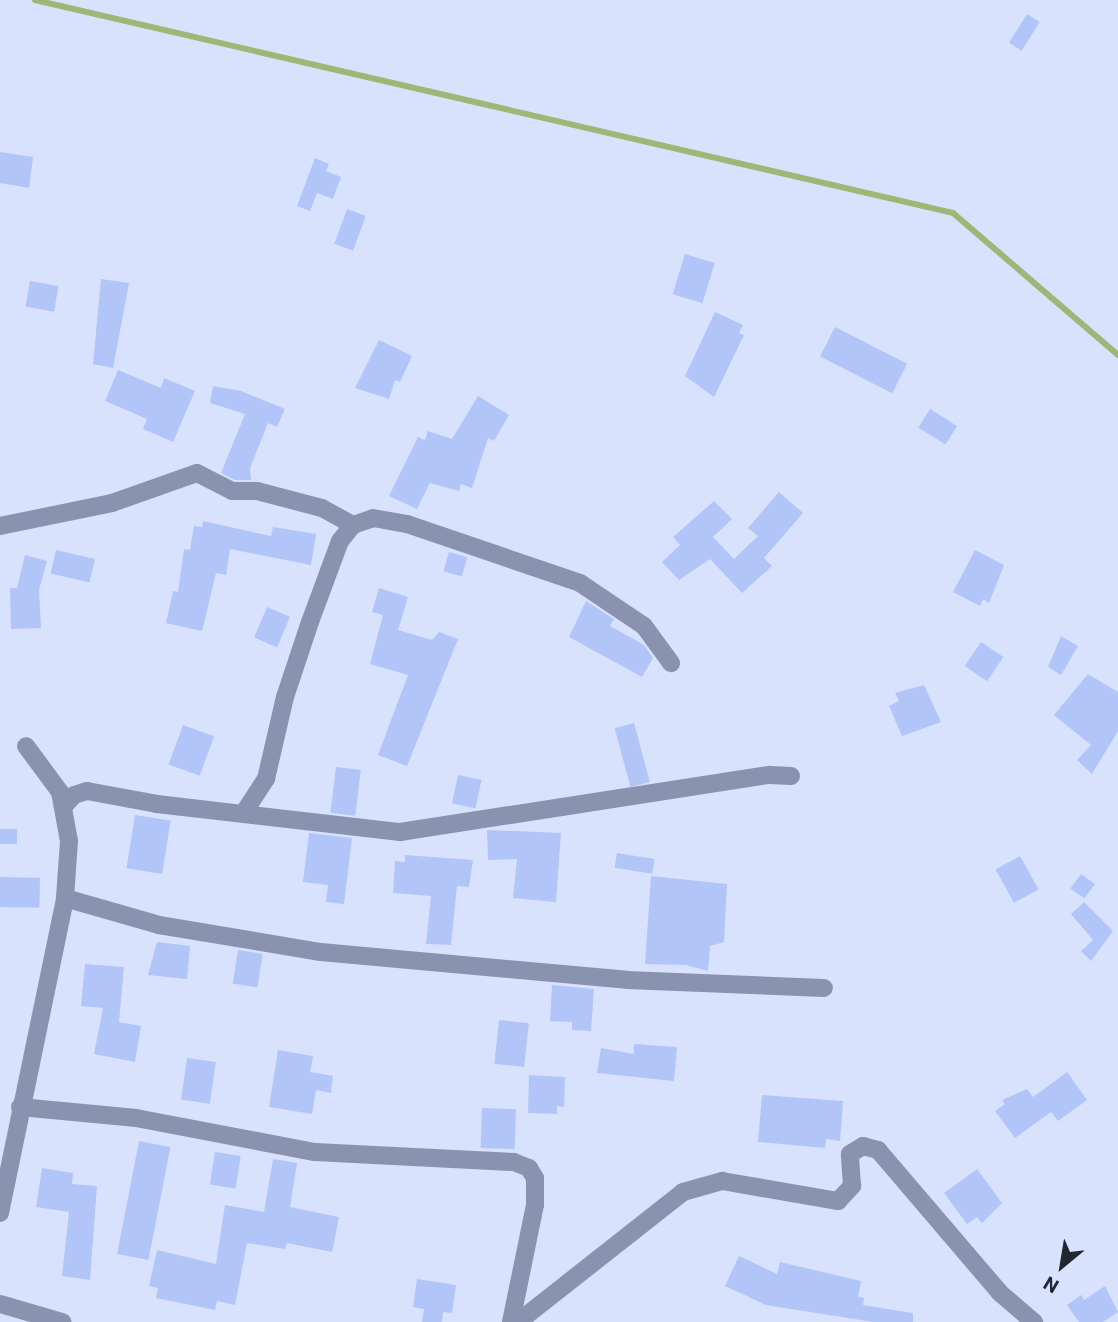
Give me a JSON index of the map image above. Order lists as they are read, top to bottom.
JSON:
{
  "north": "bottom left"
}
